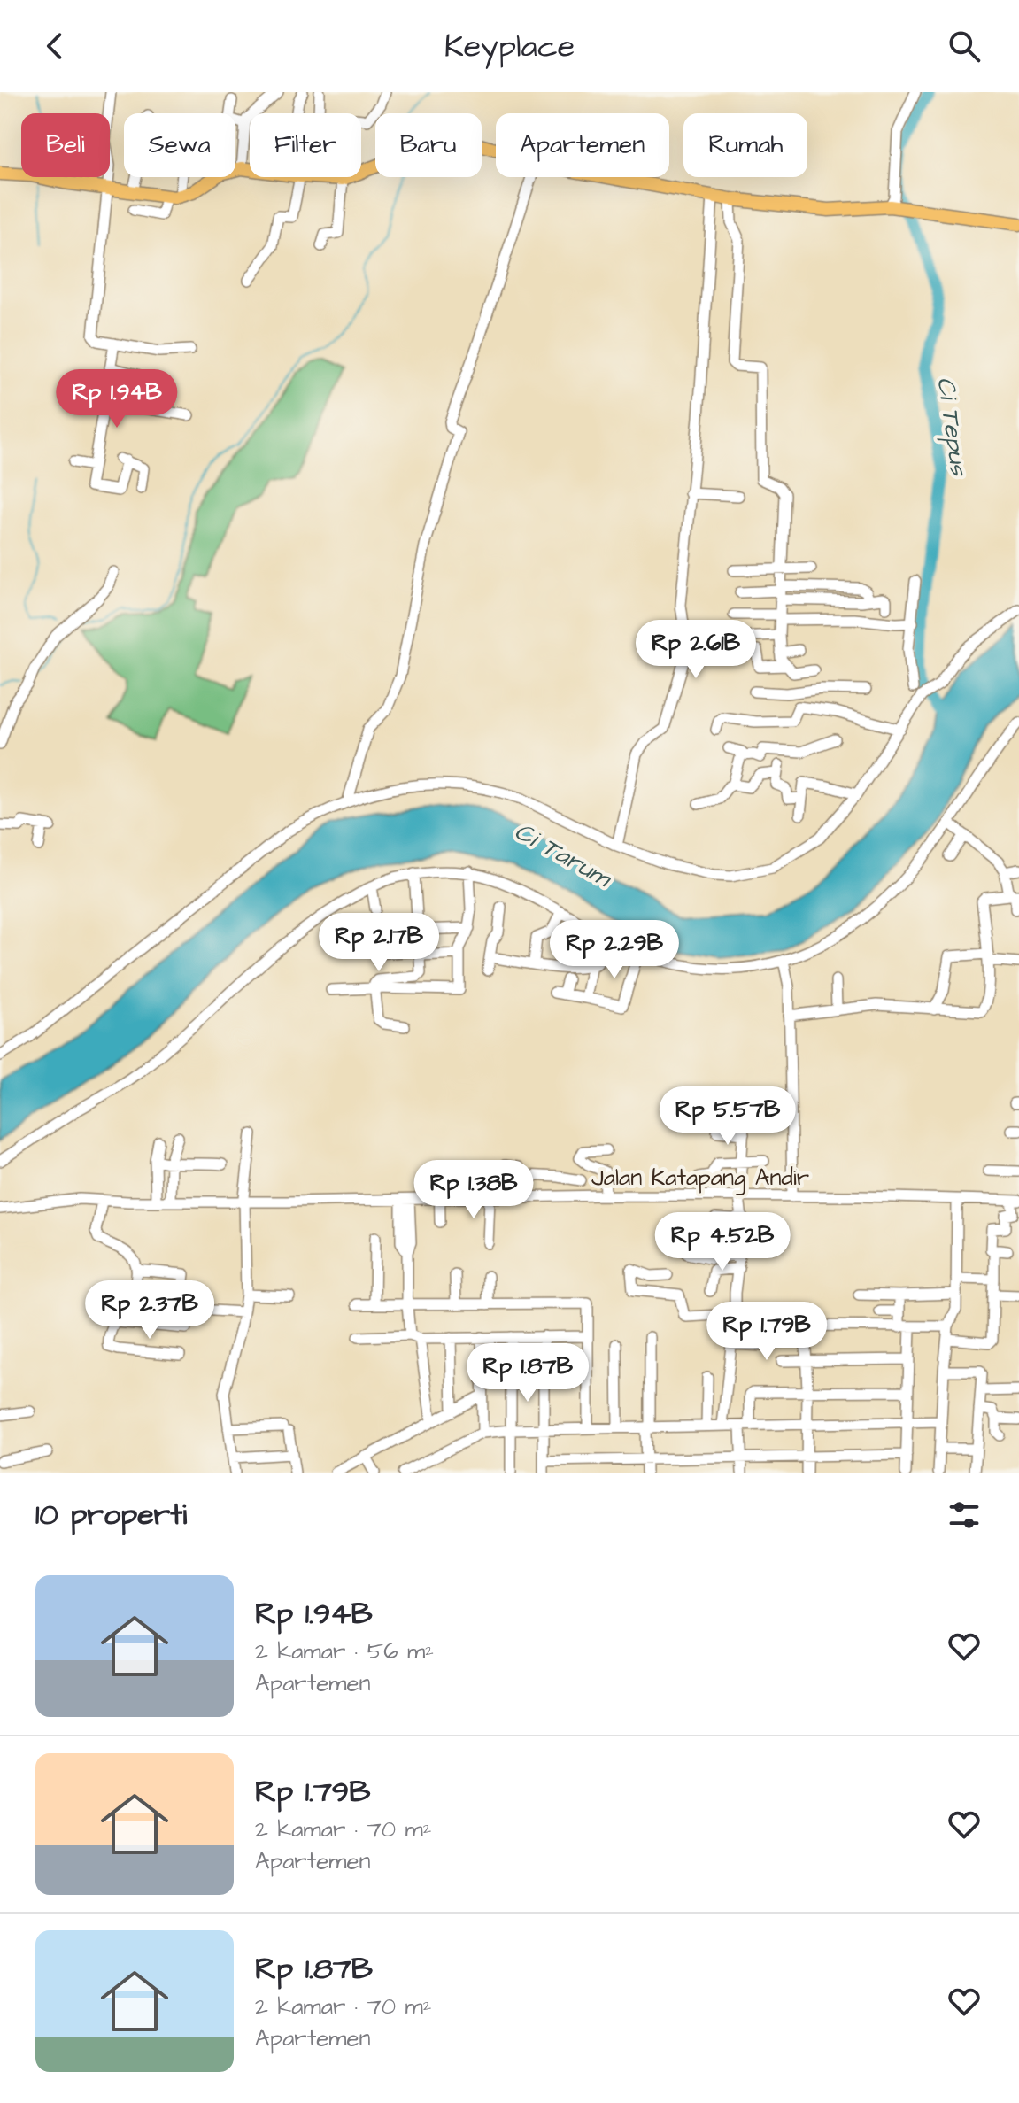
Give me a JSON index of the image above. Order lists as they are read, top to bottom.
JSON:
{
  "streets": {
    "street": ["Jalan Katapang Andir"]
  },
  "water": ["Ci Tepus", "Ci Tarum"],
  "page": {
    "header": "Keyplace",
    "chip": [
      "Beli",
      "Sewa",
      "Filter",
      "Baru",
      "Apartemen",
      "Rumah"
    ],
    "price": [
      "Rp 1.94B",
      "Rp 2.61B",
      "Rp 2.17B",
      "Rp 2.29B",
      "Rp 5.57B",
      "Rp 1.38B",
      "Rp 4.52B",
      "Rp 2.37B",
      "Rp 1.79B",
      "Rp 1.87B"
    ],
    "heading": "10 properti",
    "list": [
      {
        "name": "Rp 1.94B",
        "note": "2 kamar · 56 m² · Apartemen"
      },
      {
        "name": "Rp 1.79B",
        "note": "2 kamar · 70 m² · Apartemen"
      },
      {
        "name": "Rp 1.87B",
        "note": "2 kamar · 70 m² · Apartemen"
      }
    ]
  }
}
